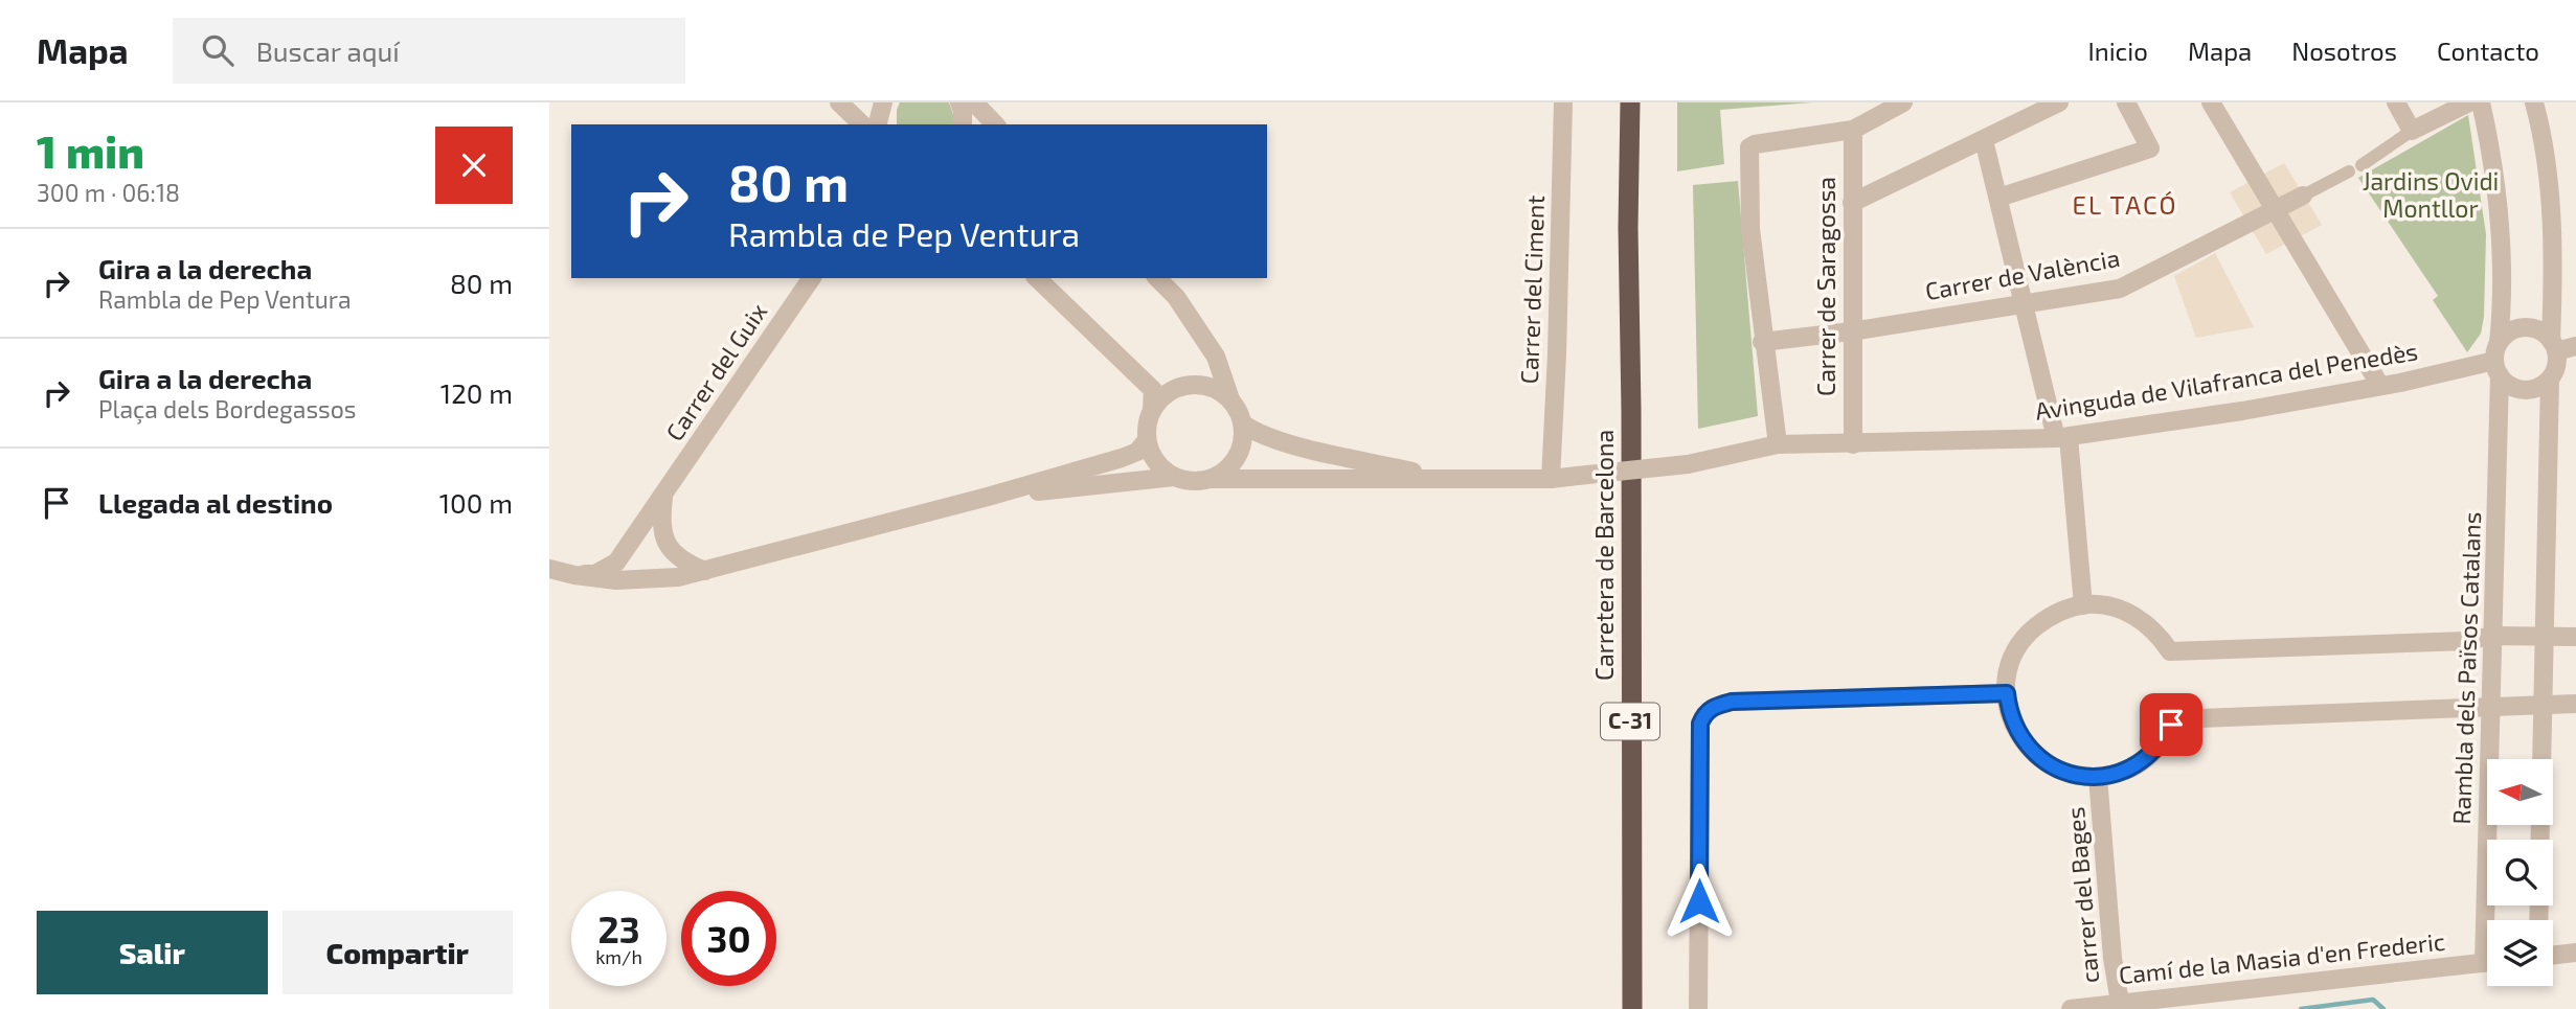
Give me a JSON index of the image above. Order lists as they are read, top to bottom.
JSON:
{
  "streets": {
    "highway": ["Carretera de Barcelona", "C-31"],
    "street": [
      "Carrer de València",
      "Carrer de Saragossa",
      "Carrer del Ciment",
      "Carrer del Guix",
      "Avinguda de Vilafranca del Penedès",
      "Rambla dels Països Catalans",
      "carrer del Bages",
      "Camí de la Masia d'en Frederic"
    ]
  },
  "crossings": [
    ["Carrer de València", "Carrer de Saragossa"],
    ["Carrer de Saragossa", "Avinguda de Vilafranca del Penedès"],
    ["Carrer del Ciment", "Avinguda de Vilafranca del Penedès"],
    ["Avinguda de Vilafranca del Penedès", "Rambla dels Països Catalans"],
    ["carrer del Bages", "Camí de la Masia d'en Frederic"]
  ],
  "districts": ["EL TACÓ"],
  "parks": ["Jardins Ovidi Montllor"],
  "north": "left",
  "page": {
    "header": "Mapa",
    "search": "Buscar aquí",
    "nav": [
      "Inicio",
      "Mapa",
      "Nosotros",
      "Contacto"
    ],
    "heading": ["1 min", "300 m · 06:18"],
    "turn": ["80 m", "Rambla de Pep Ventura"],
    "list": [
      {
        "name": "Gira a la derecha",
        "note": "Rambla de Pep Ventura",
        "value": "80 m"
      },
      {
        "name": "Gira a la derecha",
        "note": "Plaça dels Bordegassos",
        "value": "120 m"
      },
      {
        "name": "Llegada al destino",
        "value": "100 m"
      }
    ],
    "speed": "23 km/h",
    "limit": "30",
    "buttons": ["Salir", "Compartir"]
  }
}
